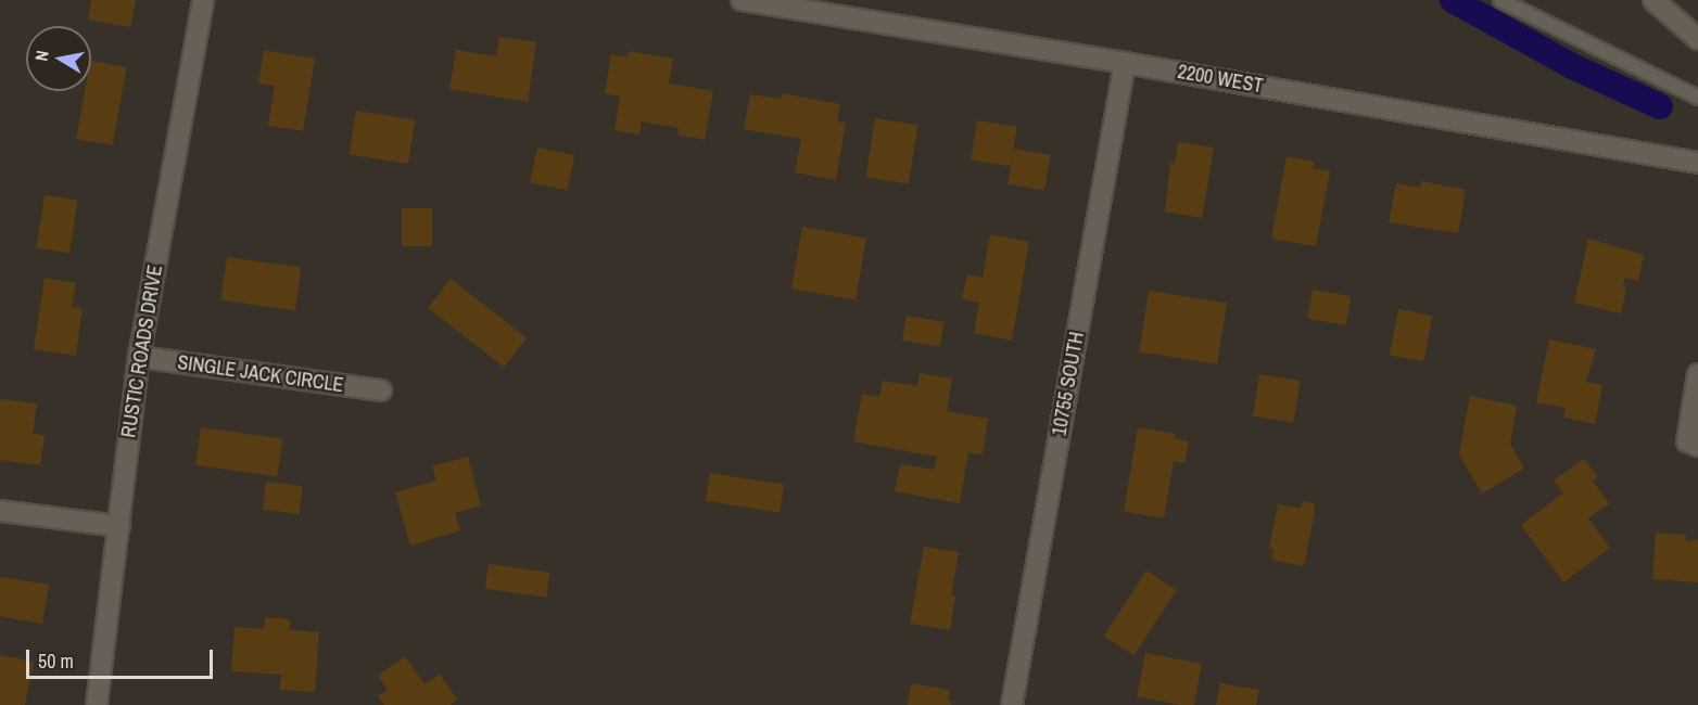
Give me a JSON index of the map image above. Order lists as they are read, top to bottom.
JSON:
{
  "streets": {
    "street": [
      "2200 WEST",
      "RUSTIC ROADS DRIVE",
      "SINGLE JACK CIRCLE",
      "10755 SOUTH"
    ]
  },
  "crossings": [
    ["2200 WEST", "10755 SOUTH"],
    ["RUSTIC ROADS DRIVE", "SINGLE JACK CIRCLE"]
  ],
  "scale_bar": "50 m",
  "north": "left"
}
